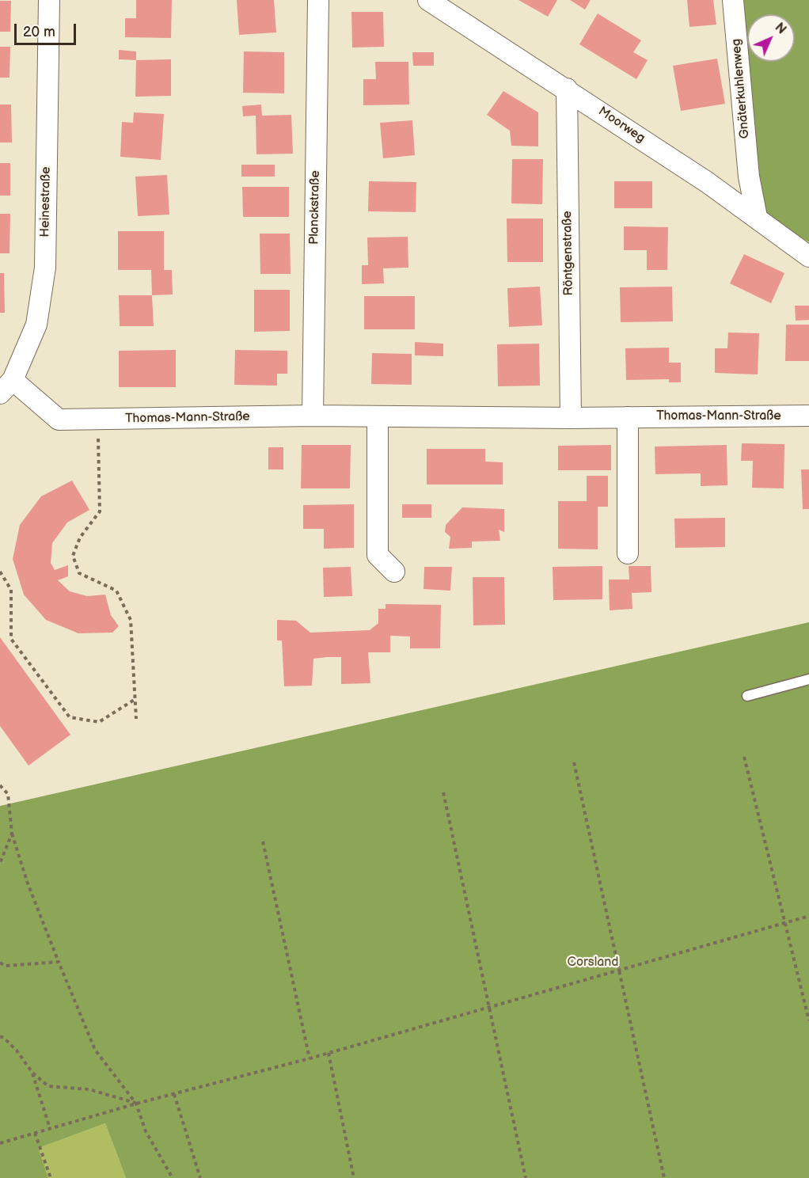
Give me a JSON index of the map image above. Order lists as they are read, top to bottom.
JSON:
{
  "streets": {
    "street": [
      "Gnäterkuhlenweg",
      "Moorweg",
      "Heinestraße",
      "Planckstraße",
      "Röntgenstraße",
      "Thomas-Mann-Straße"
    ]
  },
  "crossings": [
    ["Gnäterkuhlenweg", "Moorweg"],
    ["Moorweg", "Röntgenstraße"],
    ["Heinestraße", "Thomas-Mann-Straße"],
    ["Planckstraße", "Thomas-Mann-Straße"],
    ["Röntgenstraße", "Thomas-Mann-Straße"]
  ],
  "parks": ["Corsland"],
  "scale_bar": "20 m",
  "north": "top right"
}
